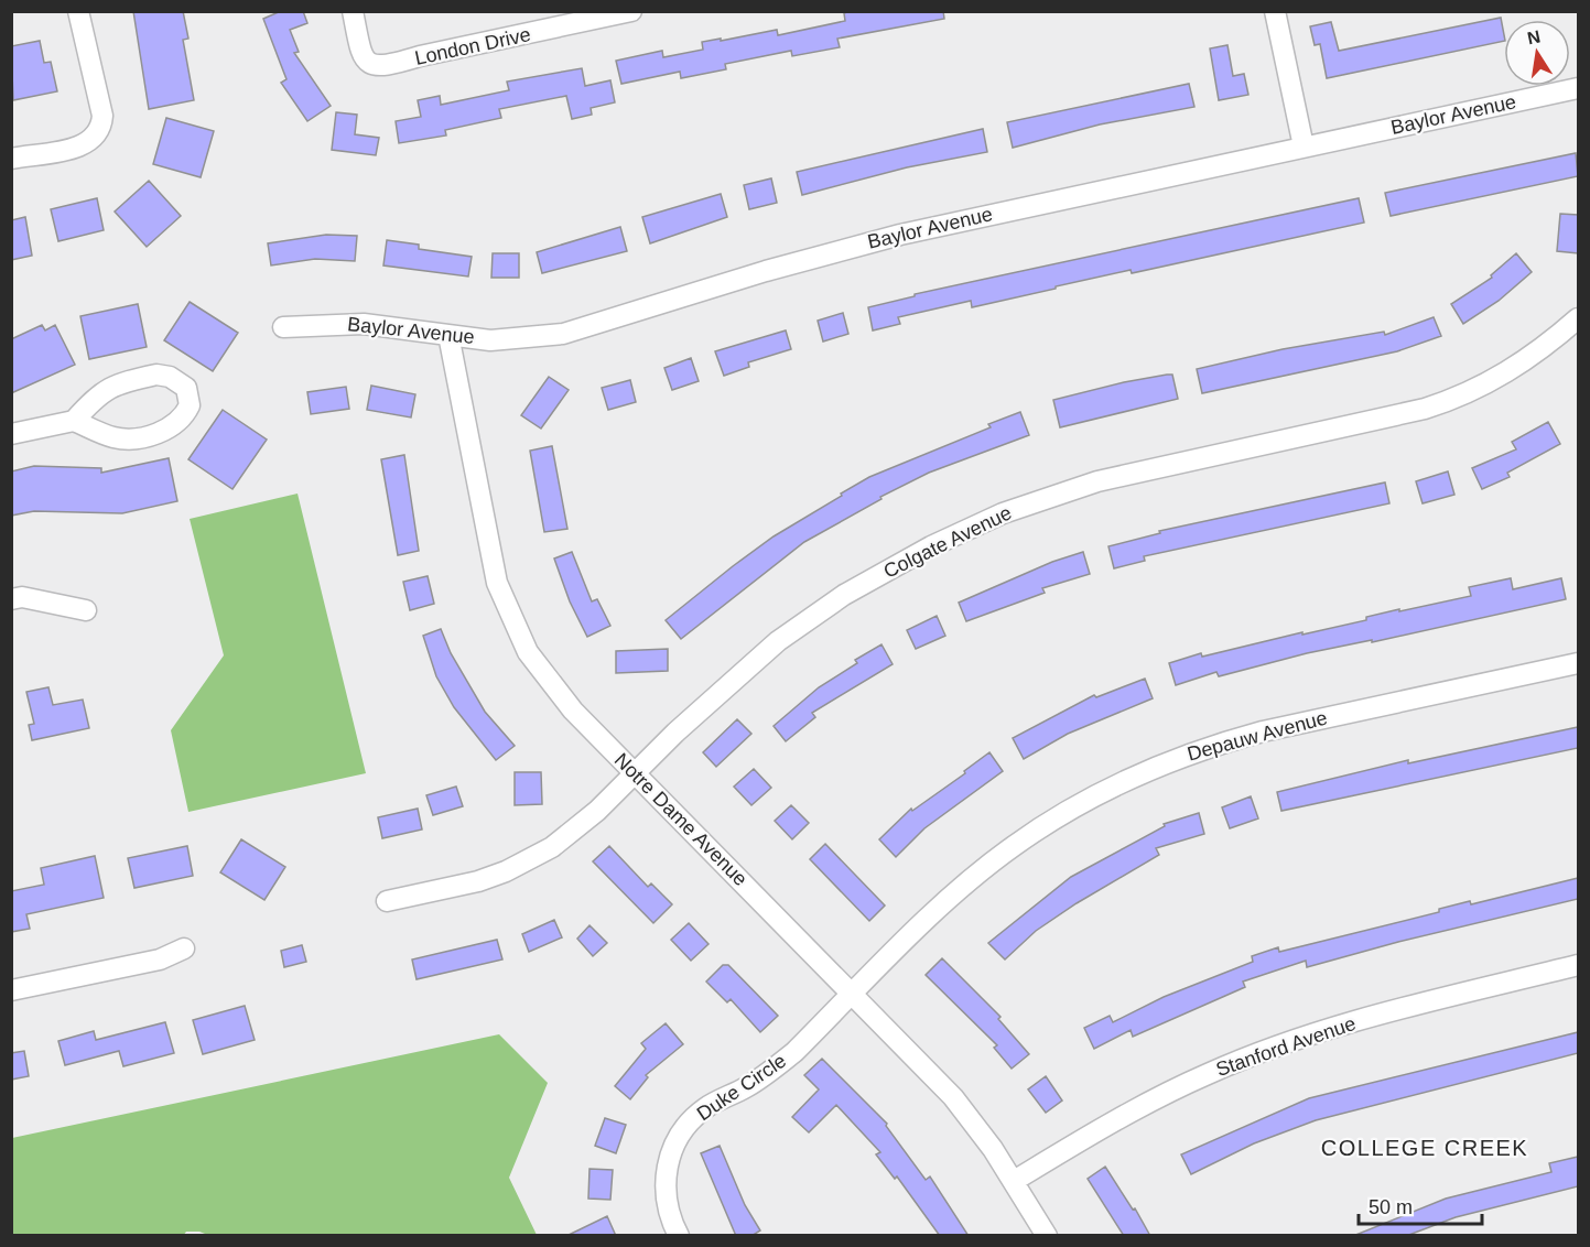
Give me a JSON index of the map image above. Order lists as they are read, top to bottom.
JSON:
{
  "streets": {
    "street": [
      "London Drive",
      "Baylor Avenue",
      "Colgate Avenue",
      "Depauw Avenue",
      "Notre Dame Avenue",
      "Stanford Avenue",
      "Duke Circle"
    ]
  },
  "crossings": [
    ["Baylor Avenue", "Notre Dame Avenue"],
    ["Colgate Avenue", "Notre Dame Avenue"],
    ["Depauw Avenue", "Notre Dame Avenue"],
    ["Depauw Avenue", "Duke Circle"],
    ["Notre Dame Avenue", "Stanford Avenue"],
    ["Notre Dame Avenue", "Duke Circle"]
  ],
  "districts": ["COLLEGE CREEK"],
  "scale_bar": "50 m",
  "north": "top"
}
